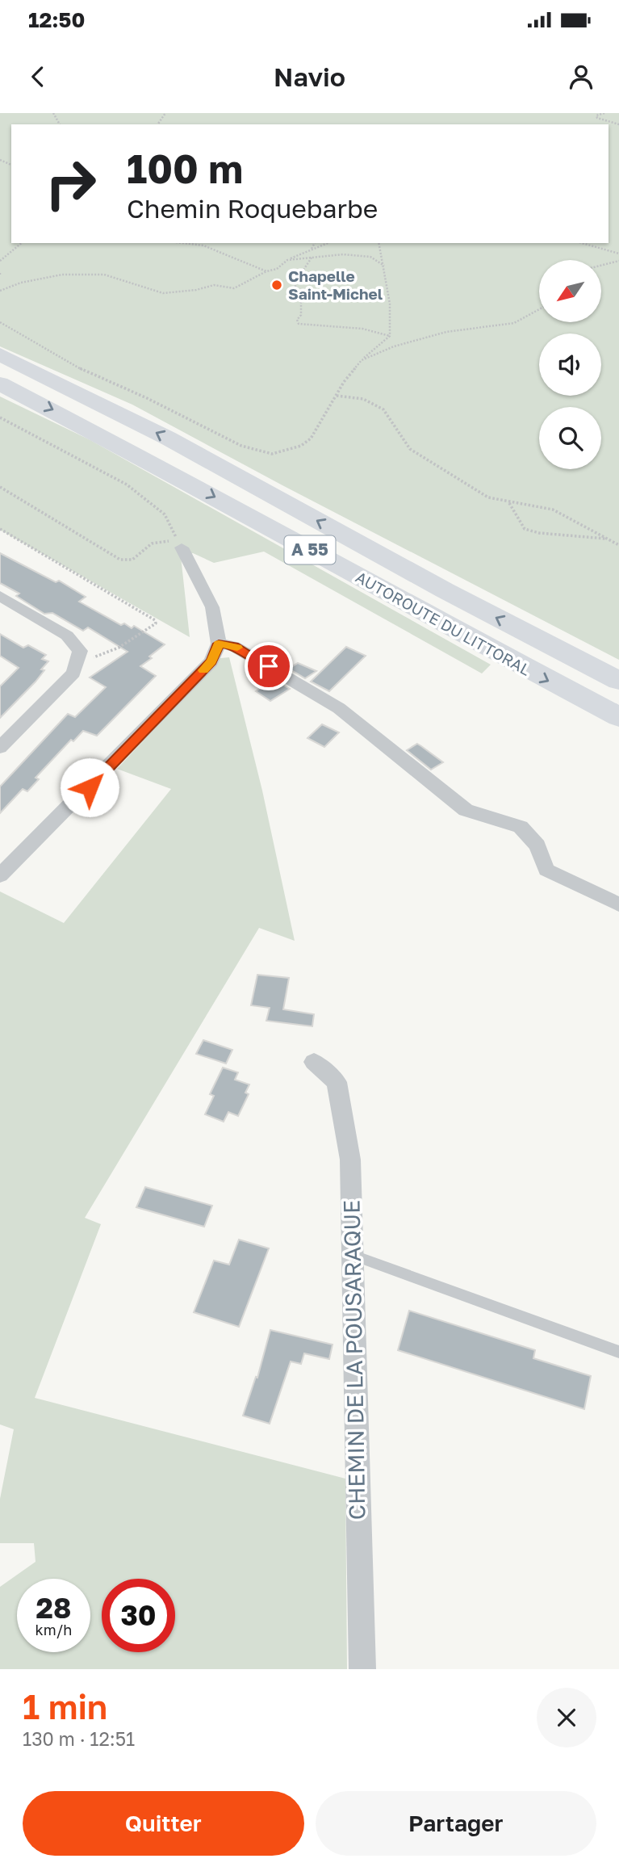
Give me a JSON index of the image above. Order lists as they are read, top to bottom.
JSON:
{
  "streets": {
    "highway": ["A 55", "AUTOROUTE DU LITTORAL"],
    "street": ["CHEMIN DE LA POUSARAQUE"]
  },
  "places": ["Chapelle Saint-Michel"],
  "north": "bottom left",
  "page": {
    "status": "12:50",
    "header": "Navio",
    "turn": ["100 m", "Chemin Roquebarbe"],
    "speed": "28 km/h",
    "limit": "30",
    "heading": ["1 min", "130 m · 12:51"],
    "buttons": ["Quitter", "Partager"]
  }
}
